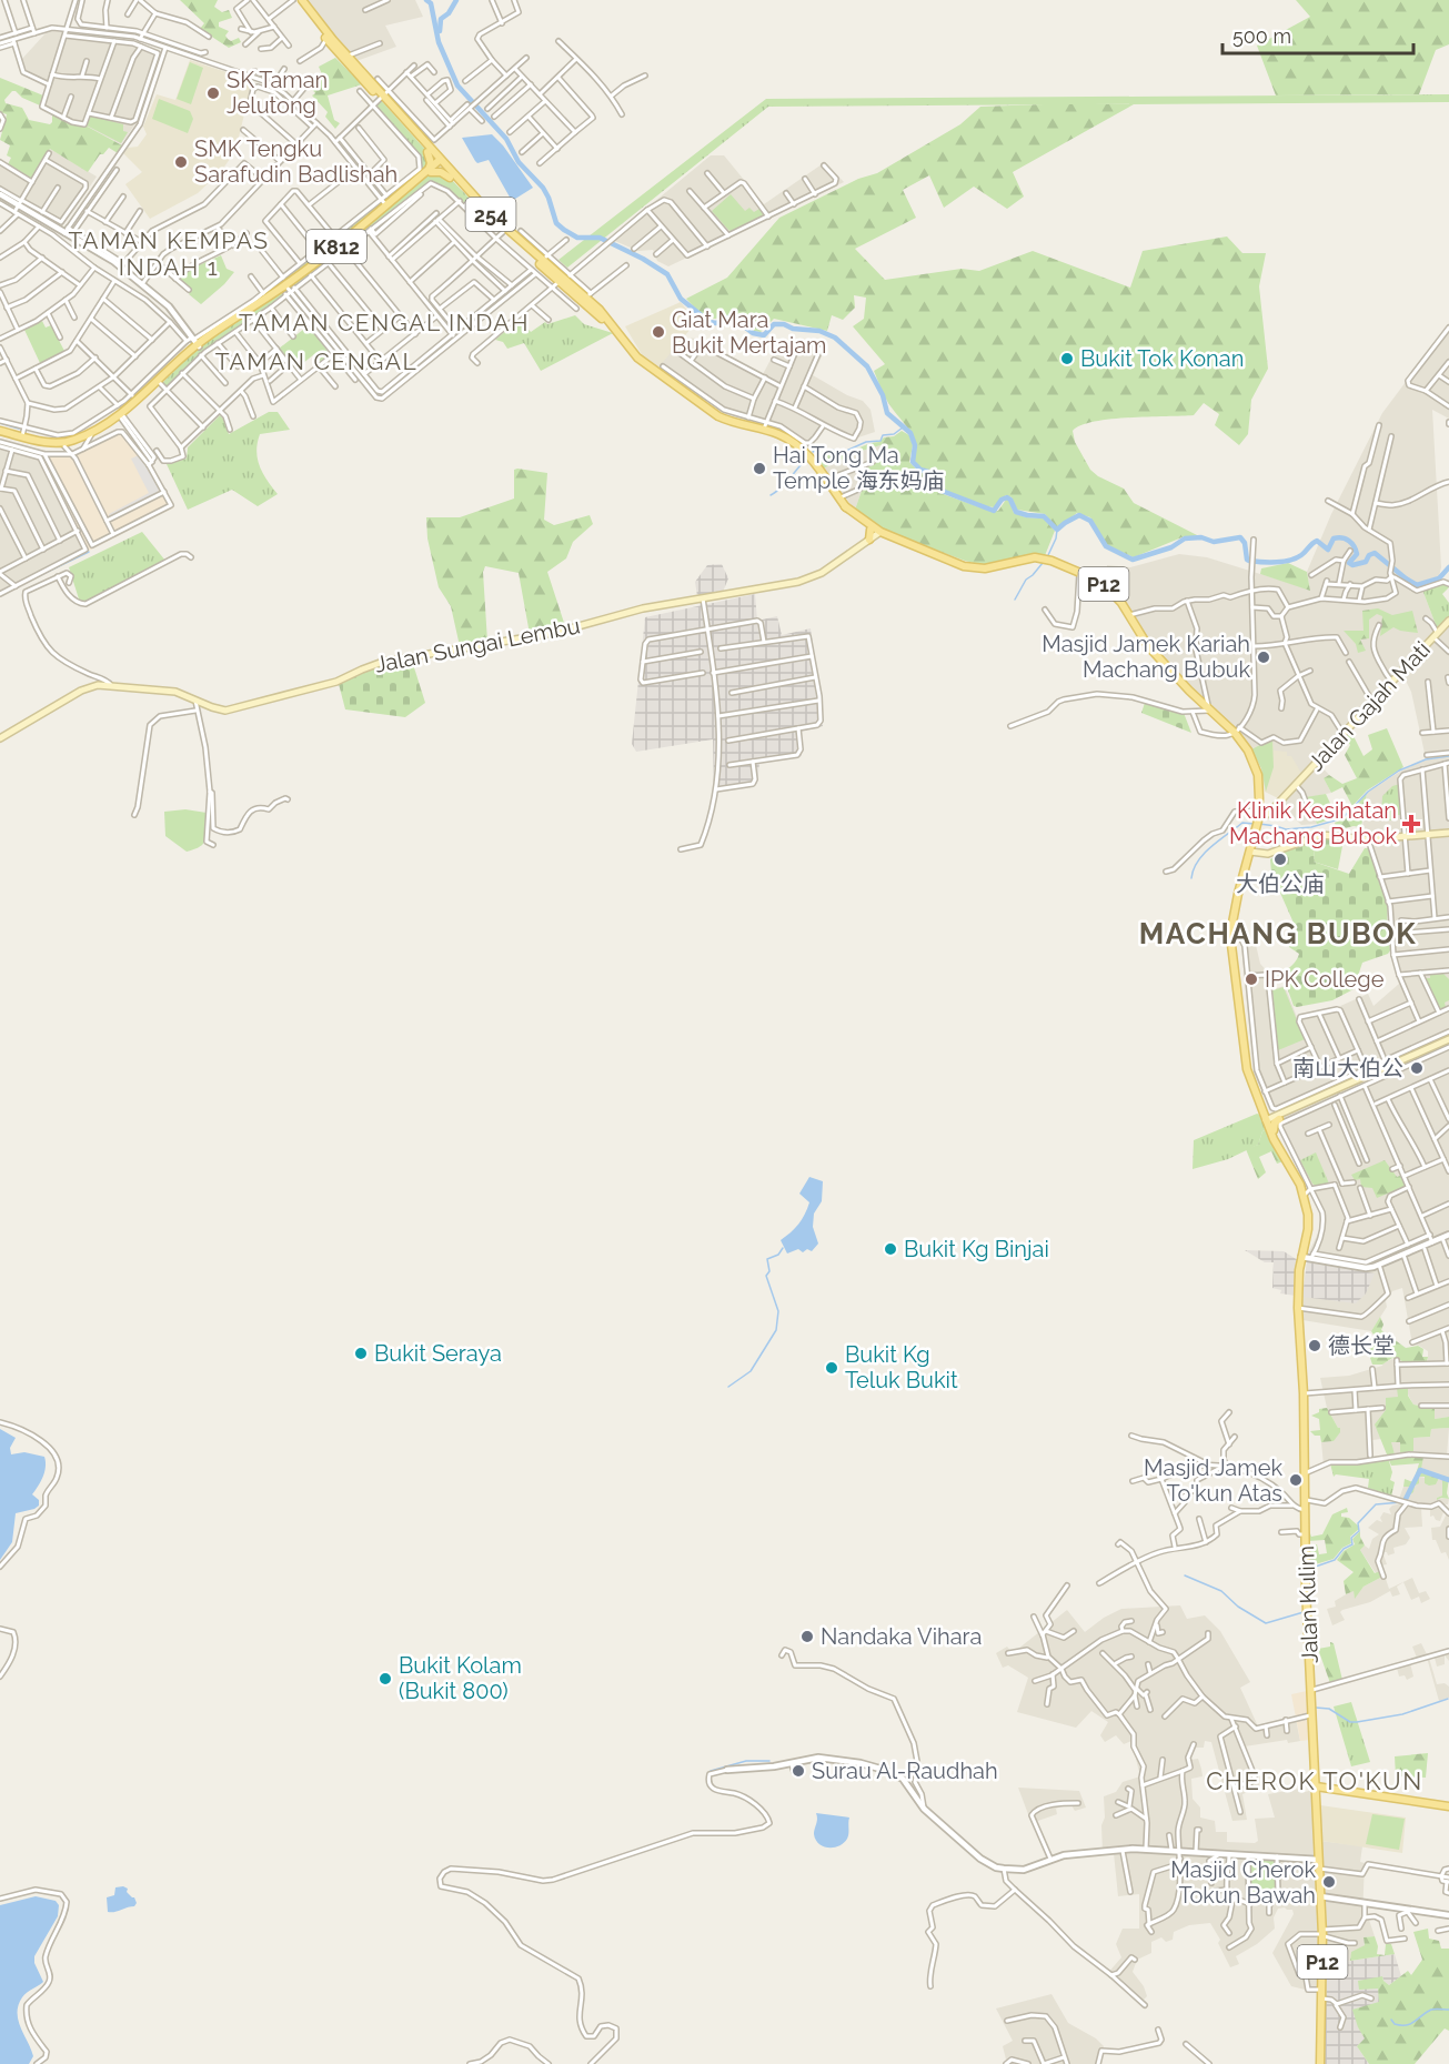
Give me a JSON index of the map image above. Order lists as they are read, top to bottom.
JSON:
{
  "streets": {
    "main road": [
      "254",
      "K812",
      "P12",
      "Jalan Sungai Lembu",
      "Jalan Gajah Mati",
      "Jalan Kulim"
    ]
  },
  "crossings": [
    ["254", "K812"],
    ["254", "Jalan Kulim"],
    ["Jalan Sungai Lembu", "Jalan Kulim"],
    ["Jalan Gajah Mati", "Jalan Kulim"]
  ],
  "districts": [
    "TAMAN KEMPAS INDAH 1",
    "TAMAN CENGAL INDAH",
    "TAMAN CENGAL",
    "MACHANG BUBOK",
    "CHEROK TO'KUN"
  ],
  "places": {
    "other": [
      "SK Taman Jelutong",
      "SMK Tengku Sarafudin Badlishah",
      "Giat Mara Bukit Mertajam",
      "Bukit Tok Konan",
      "Hai Tong Ma Temple 海东妈庙",
      "Masjid Jamek Kariah Machang Bubuk",
      "大伯公庙",
      "IPK College",
      "南山大伯公",
      "Bukit Kg Binjai",
      "德长堂",
      "Bukit Seraya",
      "Bukit Kg Teluk Bukit",
      "Masjid Jamek To'kun Atas",
      "Nandaka Vihara",
      "Bukit Kolam (Bukit 800)",
      "Surau Al-Raudhah",
      "Masjid Cherok Tokun Bawah"
    ],
    "health": ["Klinik Kesihatan Machang Bubok"]
  },
  "scale_bar": "500 m"
}
